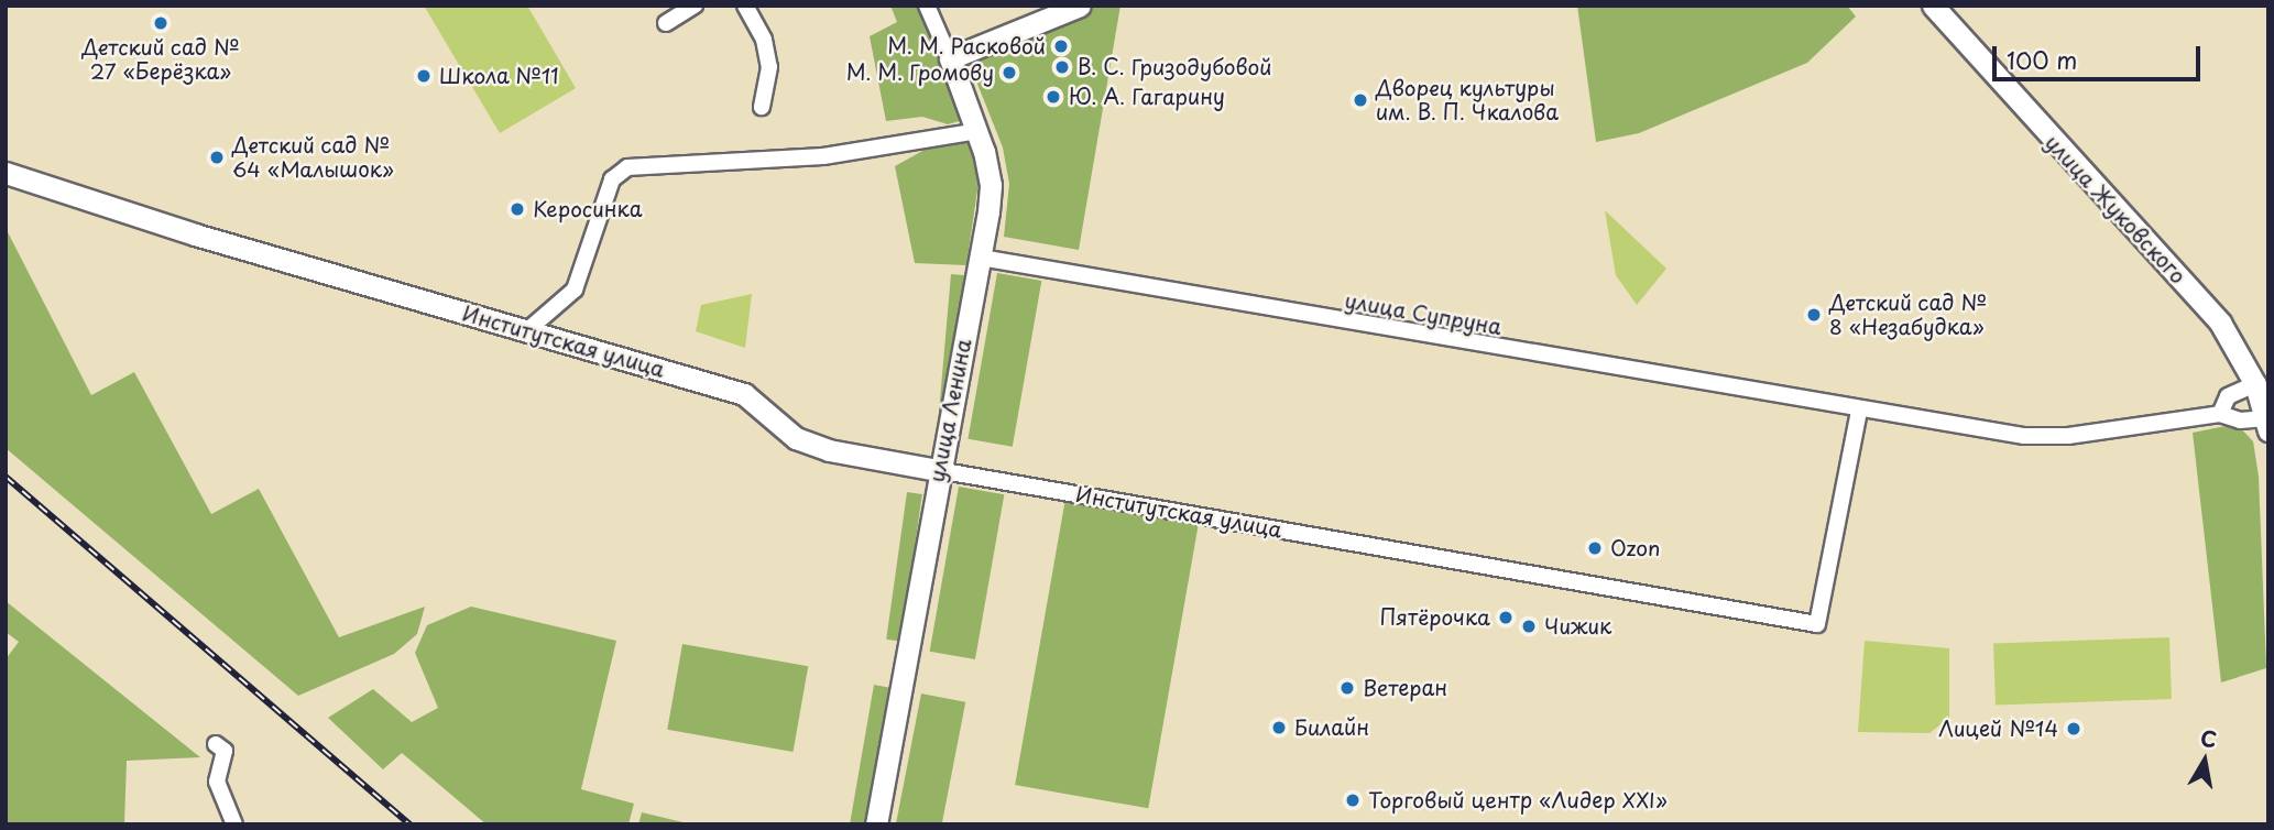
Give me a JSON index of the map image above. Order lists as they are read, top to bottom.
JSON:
{
  "streets": {
    "street": [
      "улица Жуковского",
      "улица Супруна",
      "Институтская улица",
      "улица Ленина"
    ]
  },
  "crossings": [
    ["улица Супруна", "Институтская улица"],
    ["улица Супруна", "улица Ленина"],
    ["Институтская улица", "улица Ленина"]
  ],
  "places": [
    "Детский сад № 27 «Берёзка»",
    "М. М. Расковой",
    "В. С. Гризодубовой",
    "М. М. Громову",
    "Школа №11",
    "Ю. А. Гагарину",
    "Дворец культуры им. В. П. Чкалова",
    "Детский сад № 64 «Малышок»",
    "Керосинка",
    "Детский сад № 8 «Незабудка»",
    "Ozon",
    "Пятёрочка",
    "Чижик",
    "Ветеран",
    "Билайн",
    "Лицей №14",
    "Торговый центр «Лидер XXI»"
  ],
  "scale_bar": "100 m",
  "north": "top"
}
